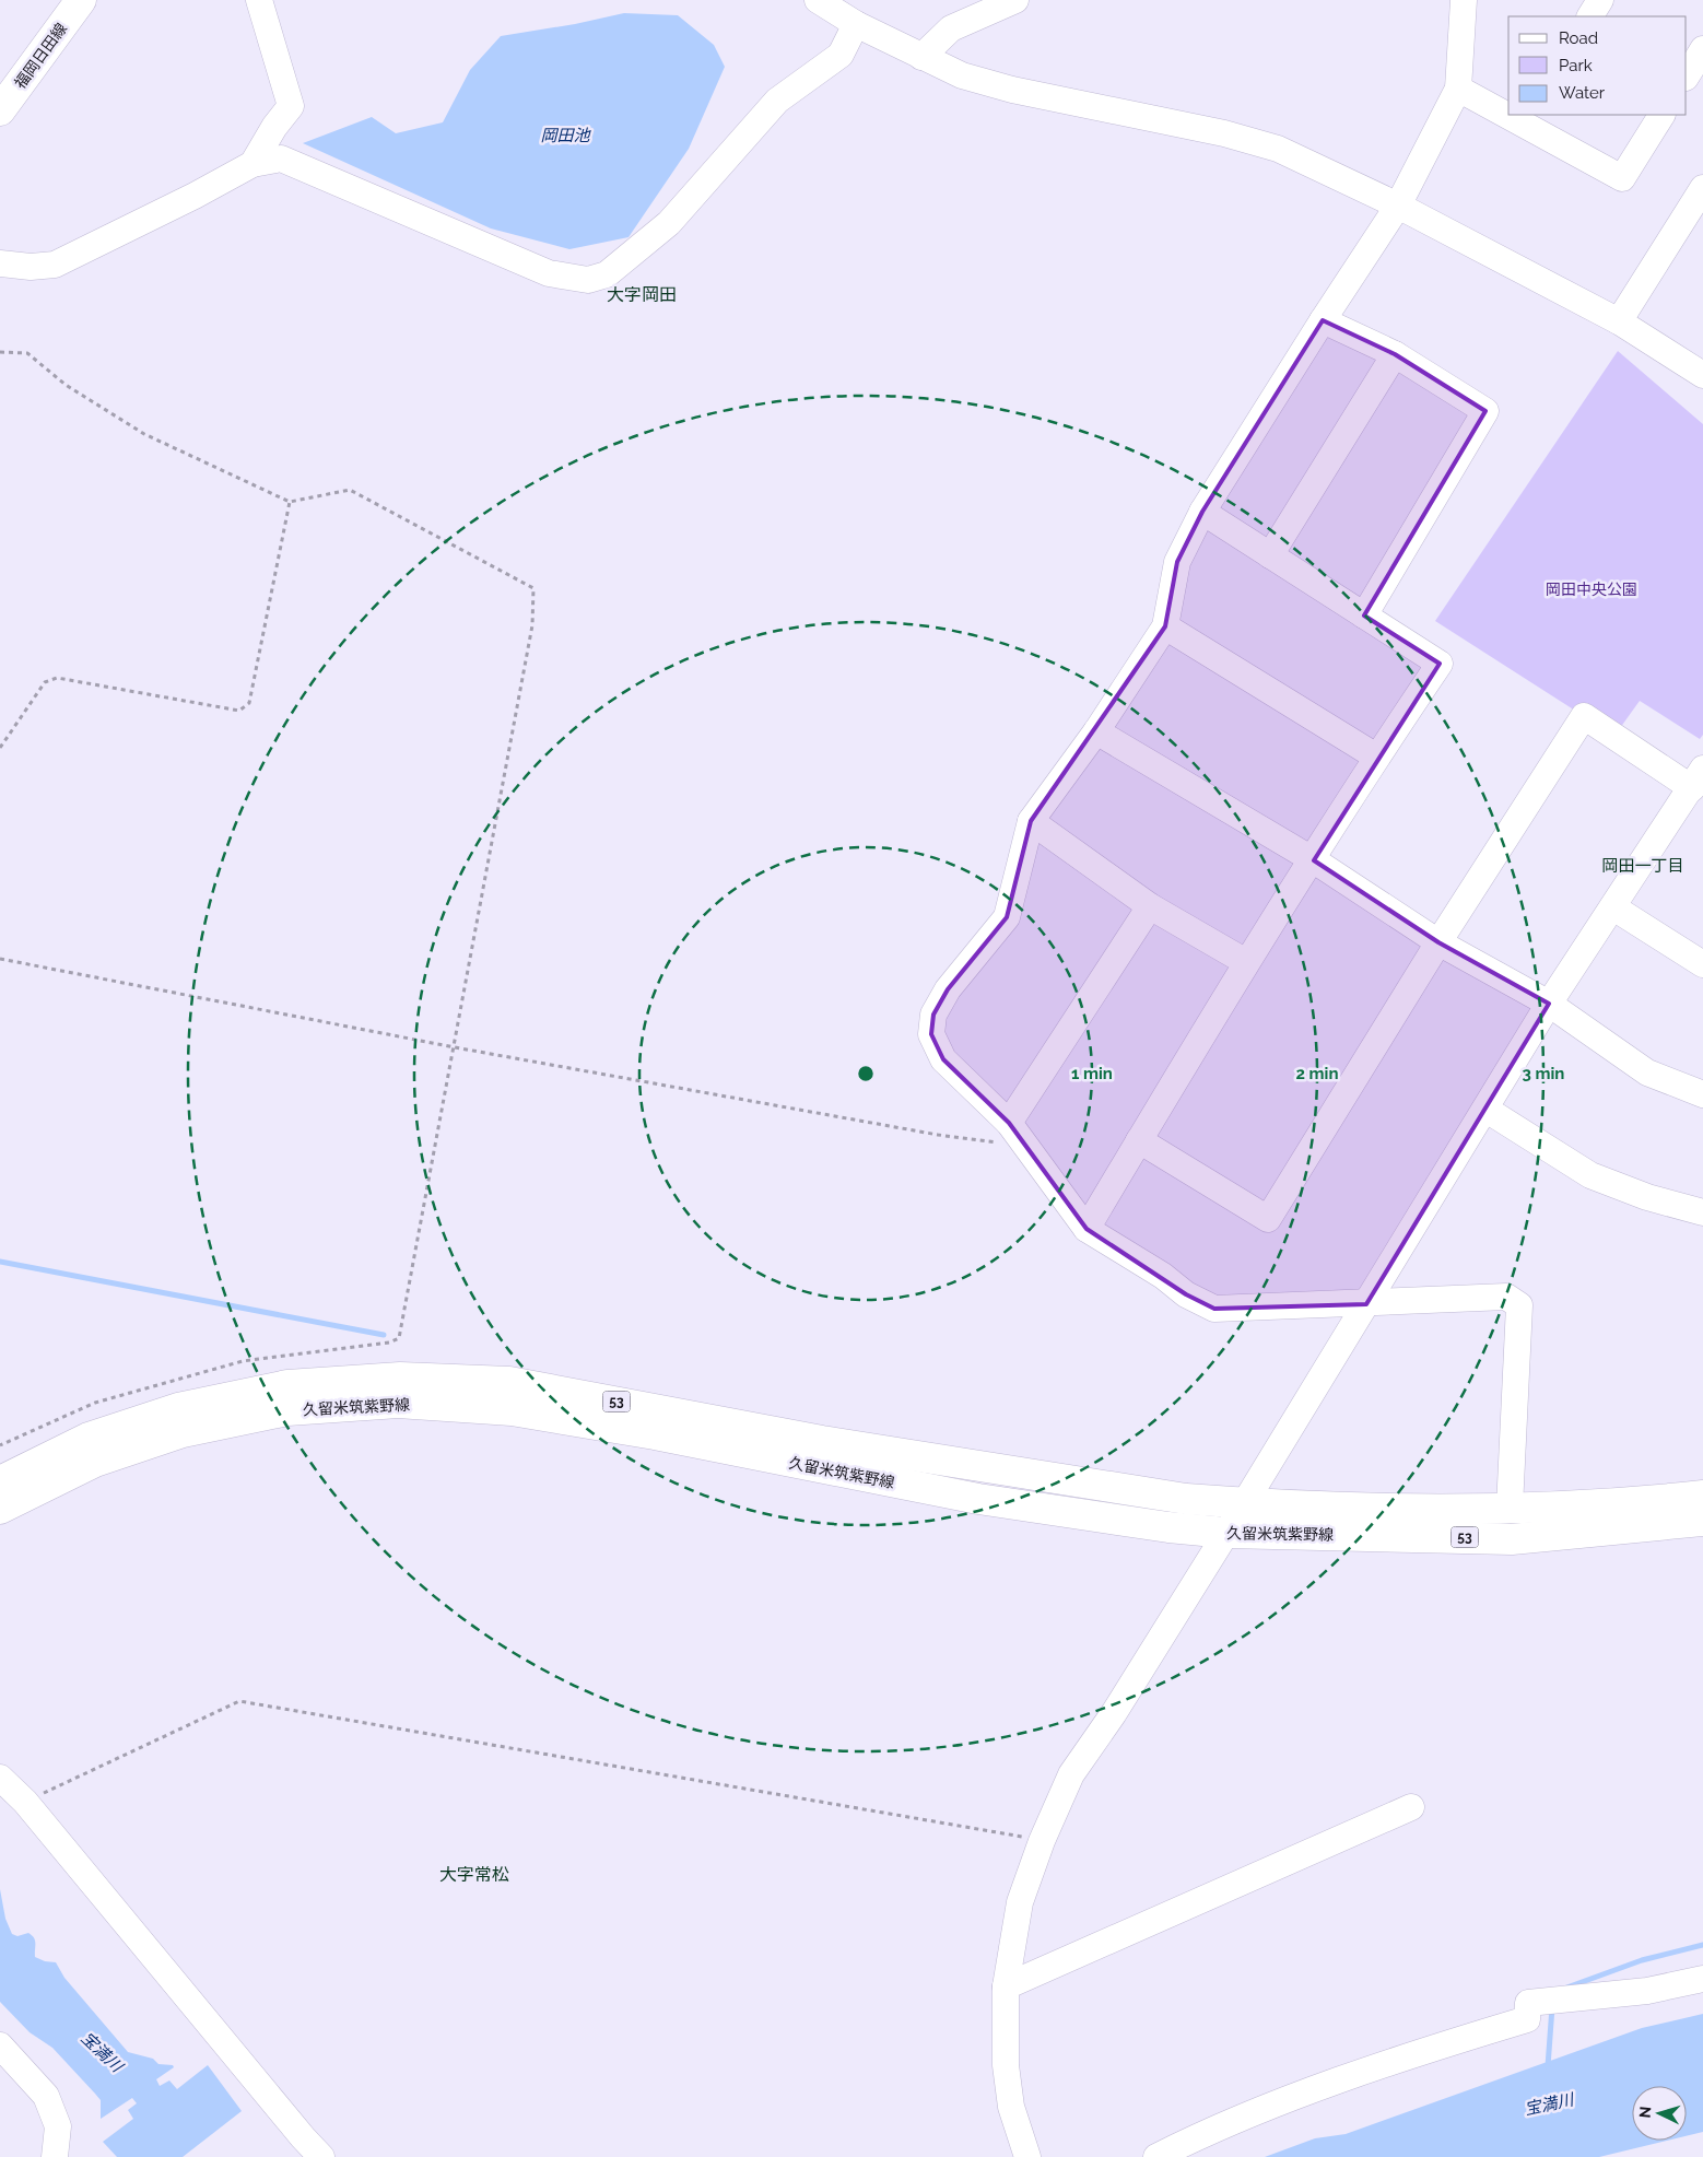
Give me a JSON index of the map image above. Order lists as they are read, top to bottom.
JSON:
{
  "streets": {
    "main road": ["福岡日田線", "53", "久留米筑紫野線"]
  },
  "districts": ["大字岡田", "岡田一丁目", "大字常松"],
  "water": ["岡田池", "宝満川"],
  "parks": ["岡田中央公園"],
  "legend": ["Road", "Park", "Water"],
  "north": "left",
  "rings": ["1 min", "2 min", "3 min"]
}
